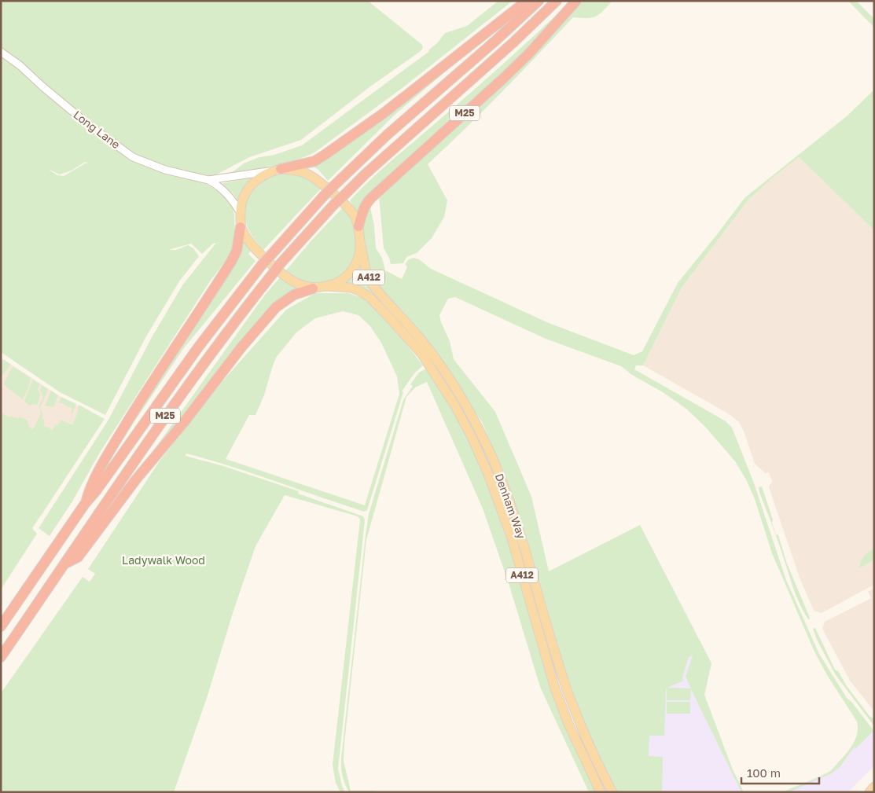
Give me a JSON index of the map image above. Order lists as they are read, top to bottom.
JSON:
{
  "streets": {
    "highway": ["M25"],
    "main road": ["A412", "Denham Way"],
    "street": ["Long Lane"]
  },
  "crossings": [
    ["M25", "Long Lane"],
    ["M25", "Denham Way"],
    ["Long Lane", "Denham Way"]
  ],
  "parks": ["Ladywalk Wood"],
  "scale_bar": "100 m"
}
